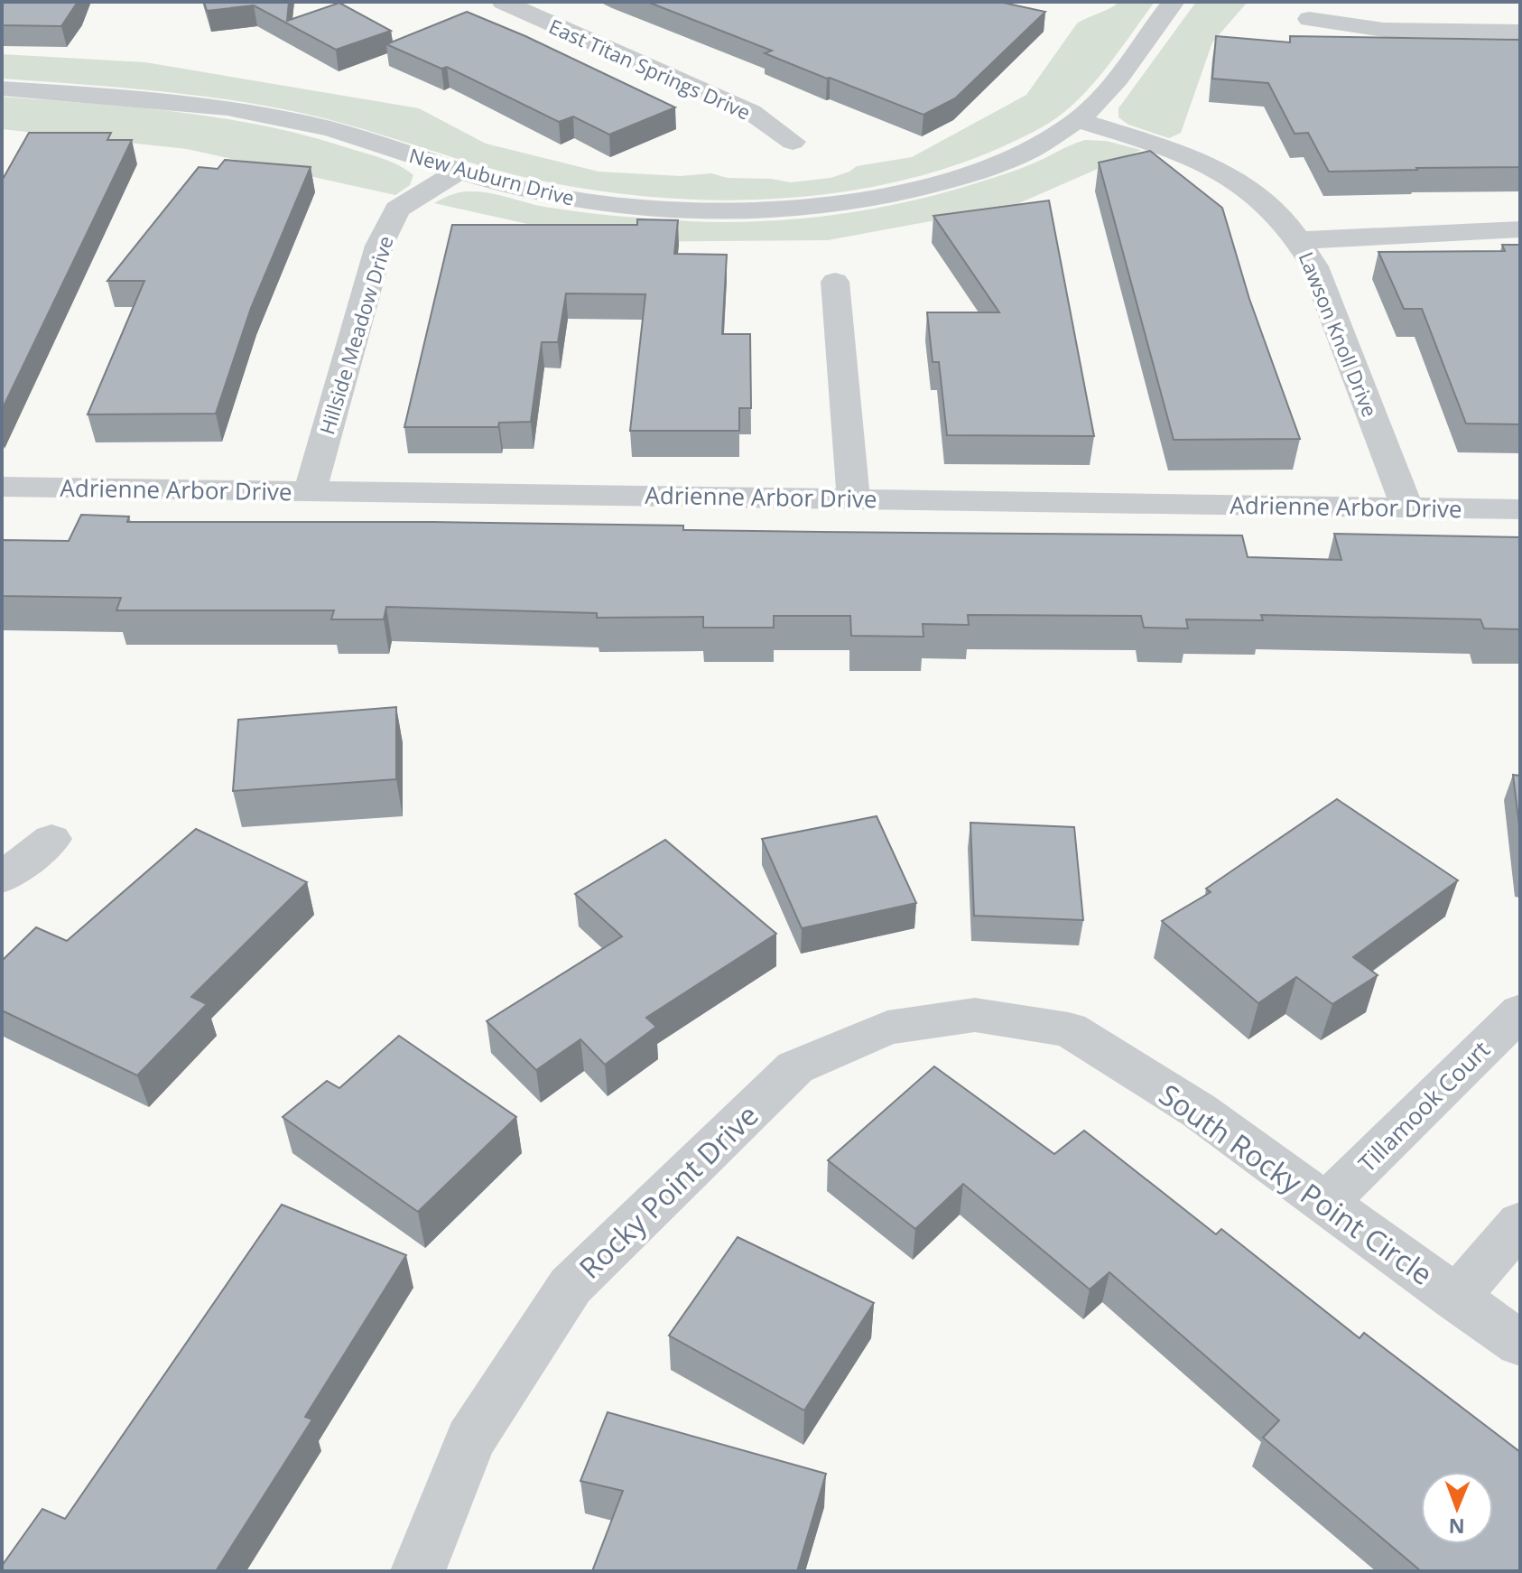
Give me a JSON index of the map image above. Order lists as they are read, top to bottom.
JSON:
{
  "streets": {
    "street": [
      "East Titan Springs Drive",
      "New Auburn Drive",
      "Lawson Knoll Drive",
      "Hillside Meadow Drive",
      "Adrienne Arbor Drive",
      "Tillamook Court",
      "South Rocky Point Circle",
      "Rocky Point Drive"
    ]
  },
  "crossings": [
    ["New Auburn Drive", "Lawson Knoll Drive"],
    ["New Auburn Drive", "Hillside Meadow Drive"],
    ["Lawson Knoll Drive", "Adrienne Arbor Drive"],
    ["Hillside Meadow Drive", "Adrienne Arbor Drive"],
    ["Tillamook Court", "South Rocky Point Circle"],
    ["South Rocky Point Circle", "Rocky Point Drive"]
  ],
  "north": "bottom"
}
